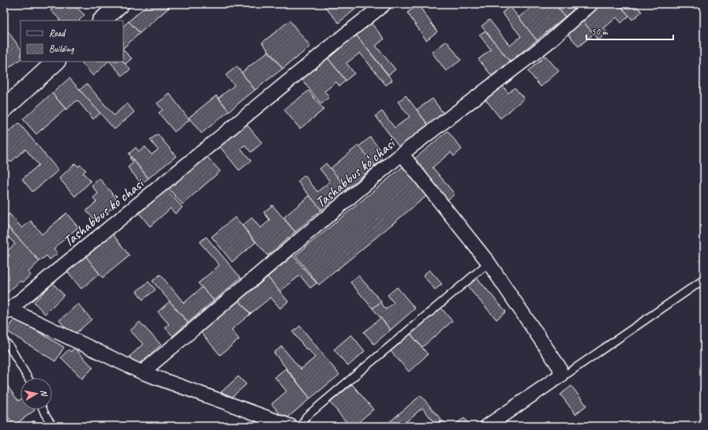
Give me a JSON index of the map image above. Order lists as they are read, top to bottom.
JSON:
{
  "streets": {
    "street": ["Tashabbus koʻchasi"]
  },
  "legend": ["Road", "Building"],
  "scale_bar": "50 m",
  "north": "right"
}
